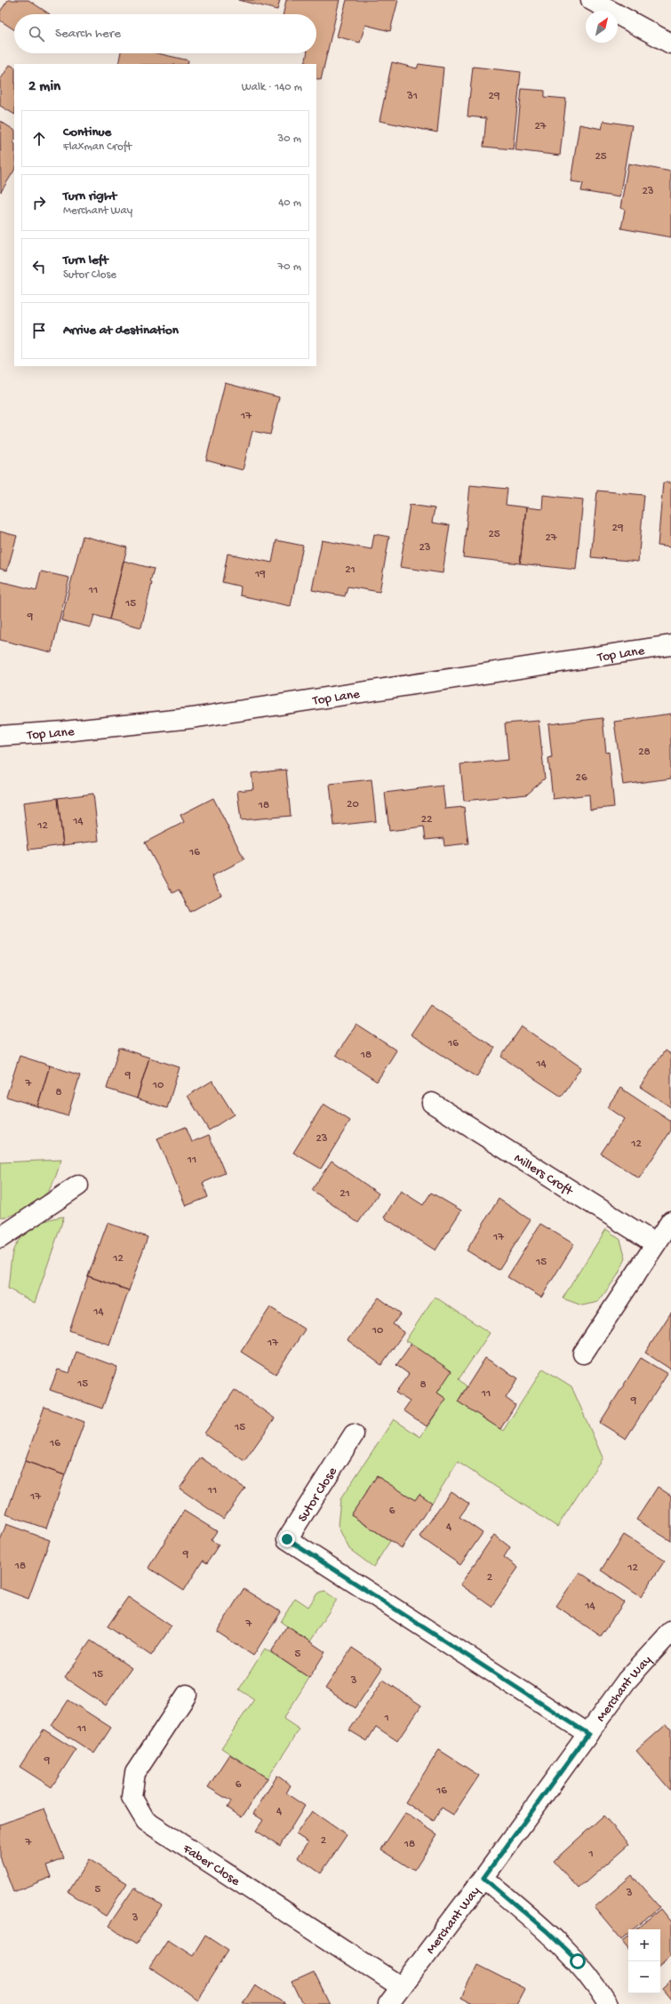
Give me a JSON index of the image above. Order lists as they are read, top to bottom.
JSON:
{
  "streets": {
    "street": [
      "Top Lane",
      "Millers Croft",
      "Sutor Close",
      "Merchant Way",
      "Faber Close"
    ]
  },
  "crossings": [
    ["Sutor Close", "Merchant Way"],
    ["Merchant Way", "Faber Close"]
  ],
  "house_numbers": [
    "31",
    "29",
    "27",
    "25",
    "23",
    "17",
    "29",
    "25",
    "27",
    "23",
    "21",
    "19",
    "11",
    "15",
    "9",
    "28",
    "26",
    "20",
    "18",
    "22",
    "14",
    "12",
    "16",
    "16",
    "18",
    "14",
    "9",
    "7",
    "10",
    "8",
    "23",
    "12",
    "11",
    "21",
    "17",
    "12",
    "15",
    "14",
    "10",
    "17",
    "15",
    "8",
    "11",
    "9",
    "15",
    "16",
    "11",
    "17",
    "6",
    "4",
    "9",
    "18",
    "12",
    "2",
    "14",
    "7",
    "5",
    "15",
    "3",
    "1",
    "11",
    "9",
    "6",
    "16",
    "4",
    "2",
    "7",
    "18",
    "1",
    "5",
    "3",
    "3"
  ],
  "north": "top right",
  "page": {
    "search": "Search here",
    "heading": ["2 min", "Walk · 140 m"],
    "list": [
      ["Continue", "Flaxman Croft", "30 m"],
      ["Turn right", "Merchant Way", "40 m"],
      ["Turn left", "Sutor Close", "70 m"],
      "Arrive at destination"
    ],
    "map_buttons": ["+", "−"]
  }
}
